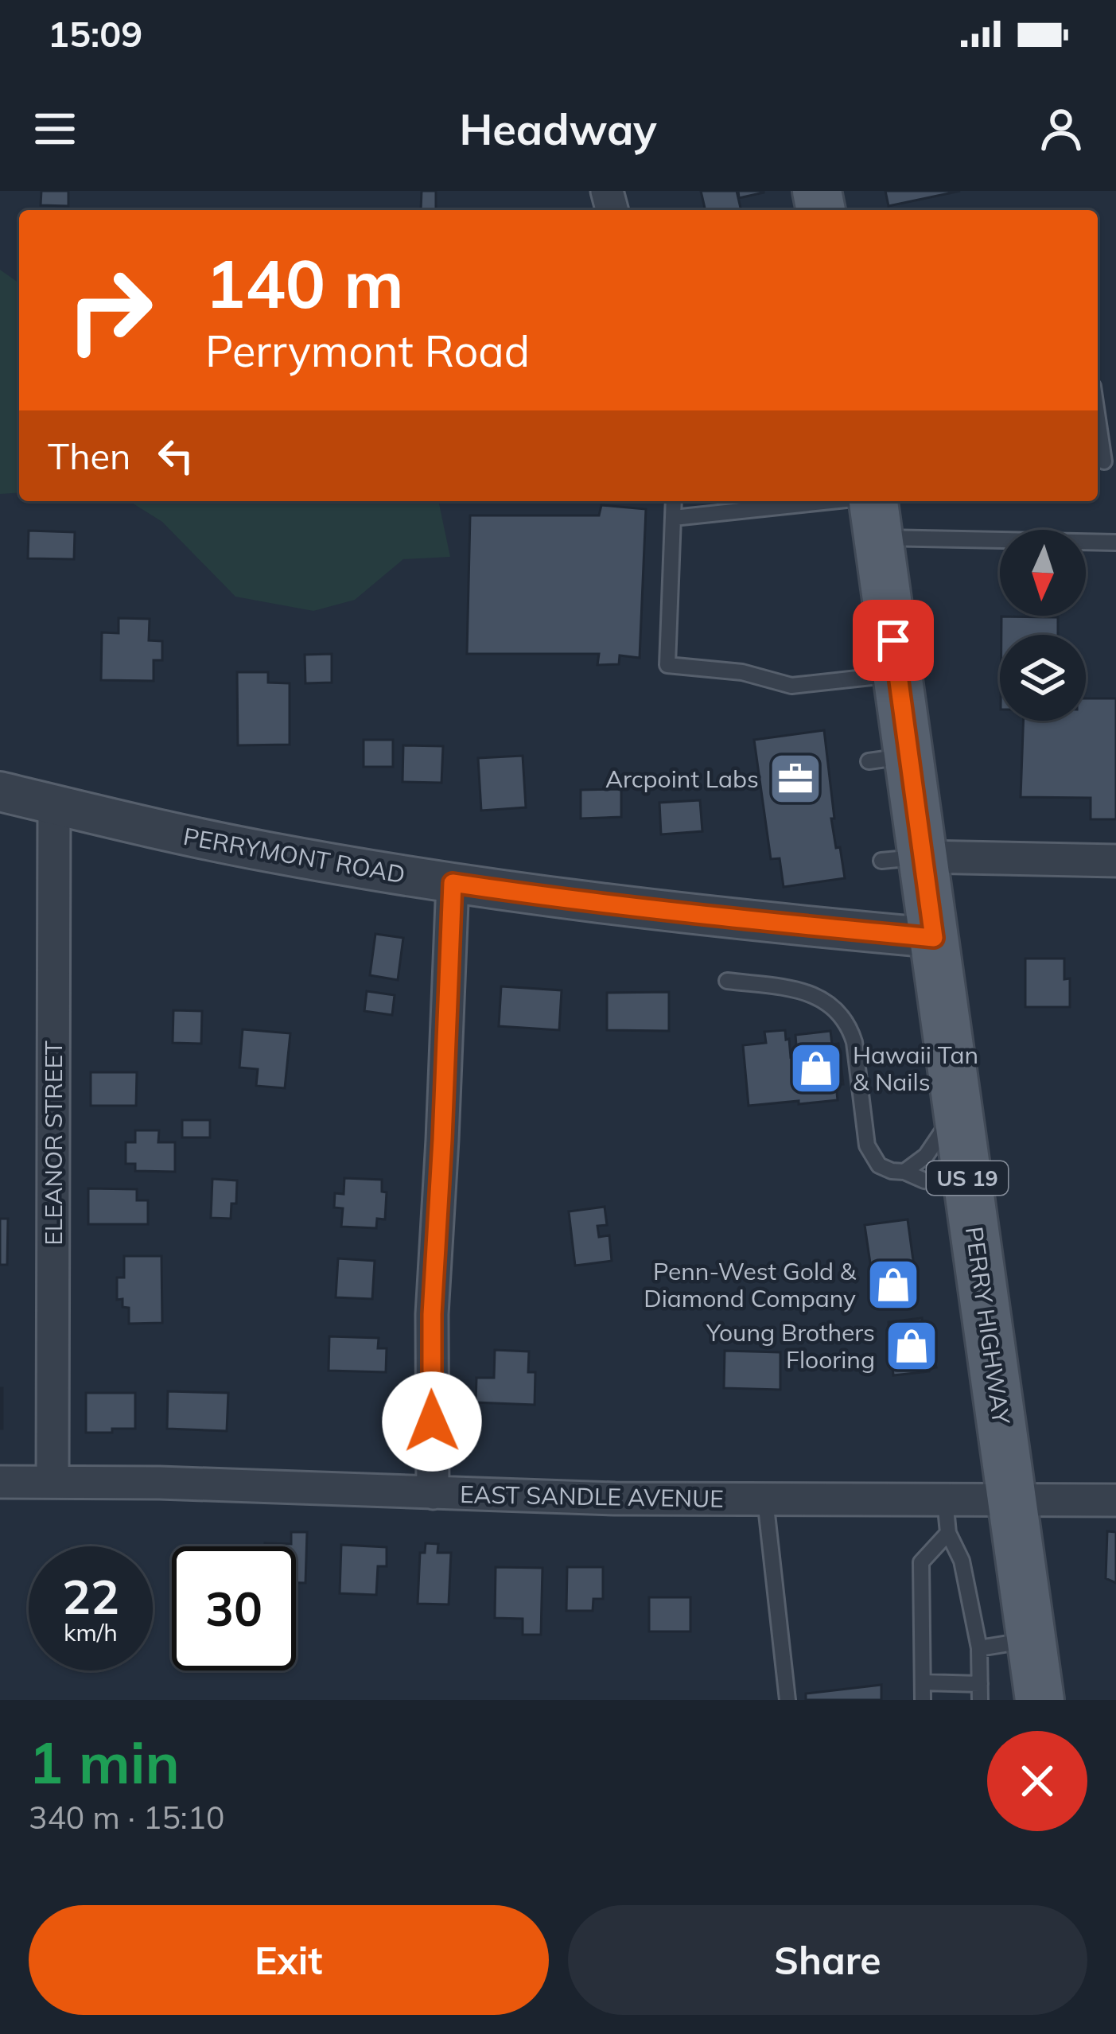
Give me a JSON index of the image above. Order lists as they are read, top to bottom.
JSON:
{
  "streets": {
    "main road": ["US 19", "PERRY HIGHWAY"],
    "street": ["PERRYMONT ROAD", "ELEANOR STREET", "EAST SANDLE AVENUE"]
  },
  "crossings": [
    ["PERRYMONT ROAD", "ELEANOR STREET"],
    ["PERRYMONT ROAD", "PERRY HIGHWAY"],
    ["ELEANOR STREET", "EAST SANDLE AVENUE"],
    ["PERRY HIGHWAY", "EAST SANDLE AVENUE"]
  ],
  "places": {
    "office": ["Arcpoint Labs"],
    "shop": ["Hawaii Tan & Nails", "Penn-West Gold & Diamond Company", "Young Brothers Flooring"]
  },
  "north": "bottom",
  "page": {
    "status": "15:09",
    "header": "Headway",
    "turn": ["140 m", "Perrymont Road"],
    "then": "Then",
    "speed": "22 km/h",
    "limit": "30",
    "heading": ["1 min", "340 m · 15:10"],
    "buttons": ["Exit", "Share"]
  }
}
